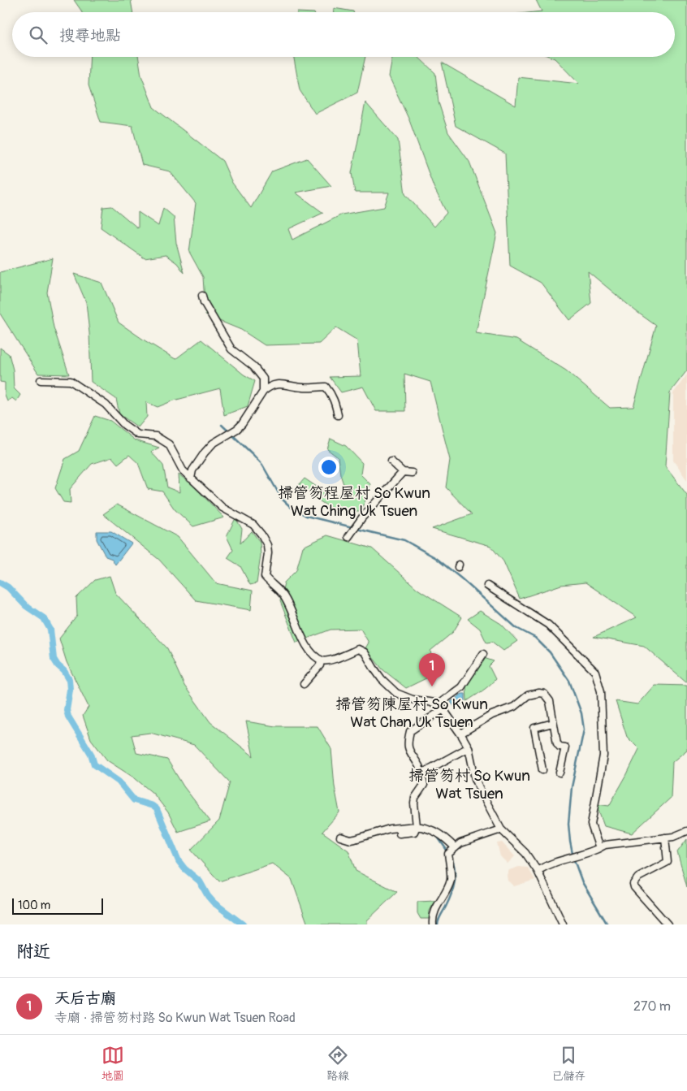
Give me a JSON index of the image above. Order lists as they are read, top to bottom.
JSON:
{
  "districts": ["掃管笏程屋村 So Kwun Wat Ching Uk Tsuen", "掃管笏陳屋村 So Kwun Wat Chan Uk Tsuen", "掃管笏村 So Kwun Wat Tsuen"],
  "scale_bar": "100 m",
  "page": {
    "search": "搜尋地點",
    "pins": "1",
    "scale": "100 m",
    "heading": "附近",
    "list": [
      {
        "mark": "1",
        "name": "天后古廟",
        "note": "寺廟 · 掃管笏村路 So Kwun Wat Tsuen Road",
        "value": "270 m"
      }
    ],
    "nav": ["地圖", "路線", "已儲存"]
  }
}
